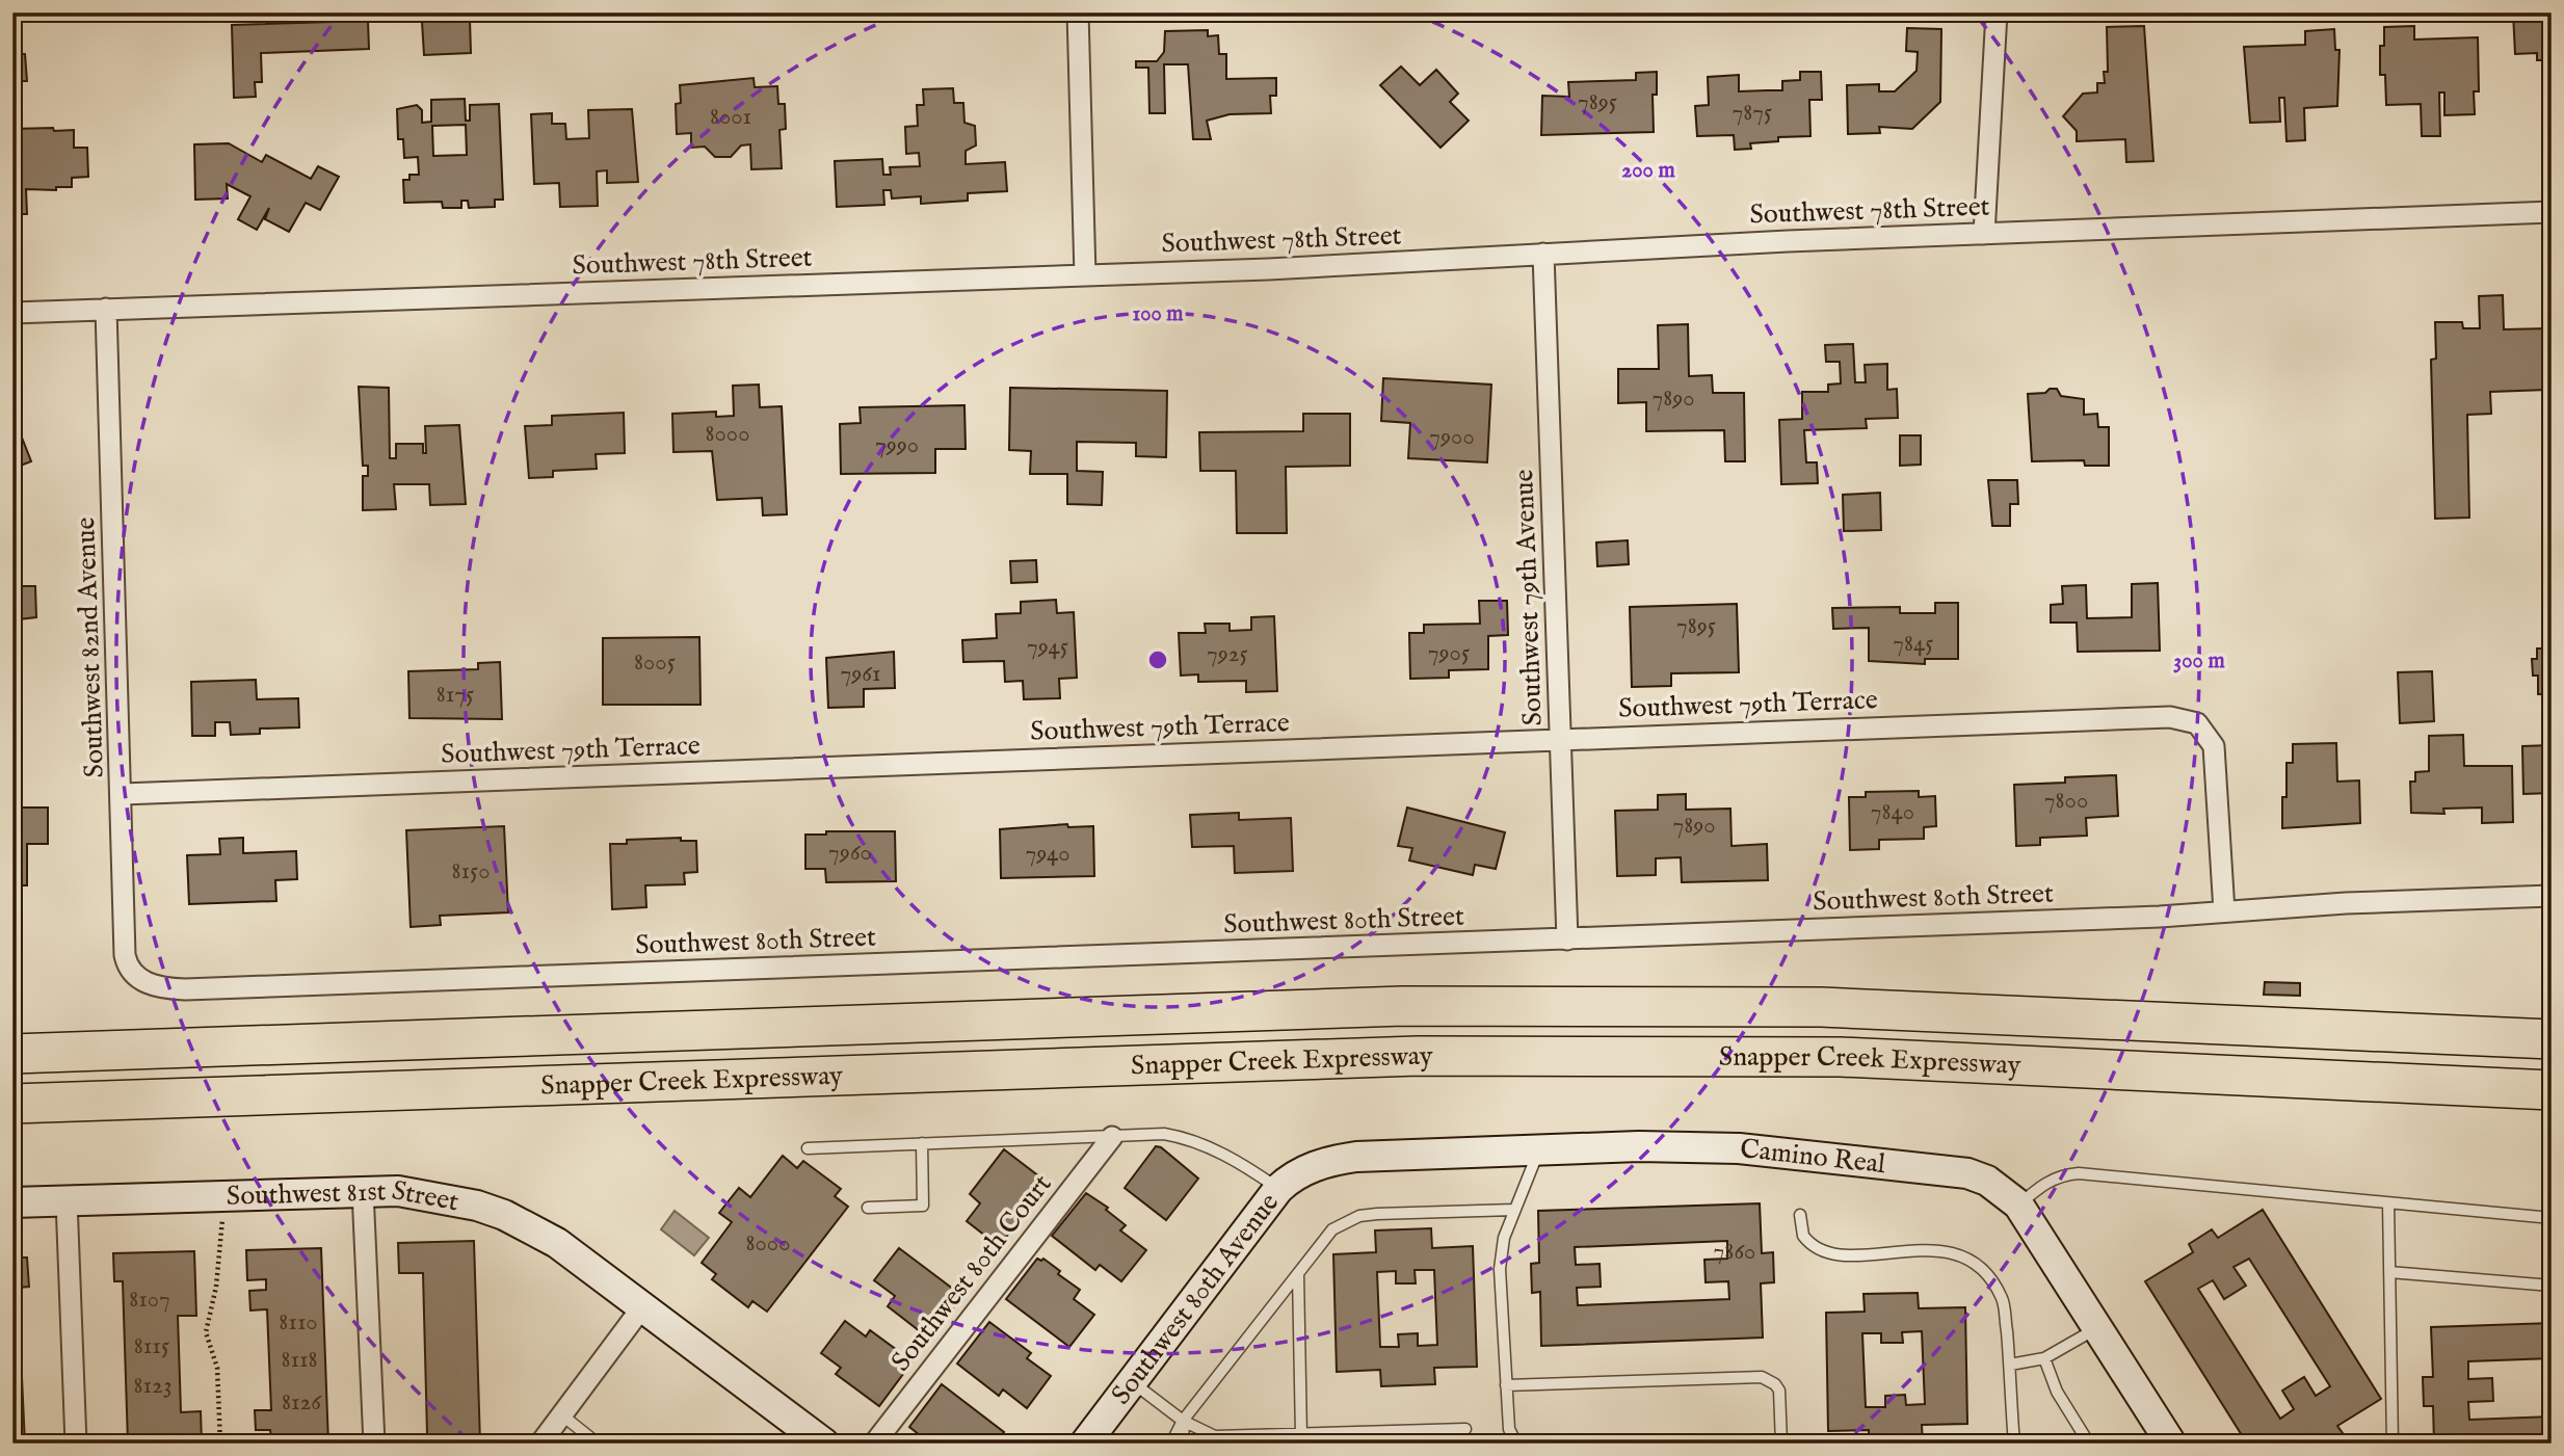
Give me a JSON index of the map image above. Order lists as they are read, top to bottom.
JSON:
{
  "streets": {
    "highway": ["Snapper Creek Expressway"],
    "street": [
      "Southwest 78th Street",
      "Southwest 79th Avenue",
      "Southwest 82nd Avenue",
      "Southwest 79th Terrace",
      "Southwest 80th Street",
      "Camino Real",
      "Southwest 81st Street",
      "Southwest 80th Court",
      "Southwest 80th Avenue"
    ]
  },
  "crossings": [
    ["Southwest 78th Street", "Southwest 79th Avenue"],
    ["Southwest 78th Street", "Southwest 82nd Avenue"],
    ["Southwest 79th Avenue", "Southwest 79th Terrace"],
    ["Southwest 79th Avenue", "Southwest 80th Street"],
    ["Southwest 82nd Avenue", "Southwest 79th Terrace"],
    ["Southwest 82nd Avenue", "Southwest 80th Street"],
    ["Southwest 79th Terrace", "Southwest 80th Street"],
    ["Camino Real", "Southwest 80th Avenue"]
  ],
  "house_numbers": [
    "7895",
    "7875",
    "8001",
    "7890",
    "8000",
    "7900",
    "7990",
    "7895",
    "7845",
    "7945",
    "7905",
    "7925",
    "8005",
    "7961",
    "8175",
    "7800",
    "7840",
    "7890",
    "7960",
    "7940",
    "8150",
    "8000",
    "7860",
    "8107",
    "8110",
    "8115",
    "8118",
    "8123",
    "8126"
  ],
  "rings": ["200 m", "100 m", "300 m"]
}
